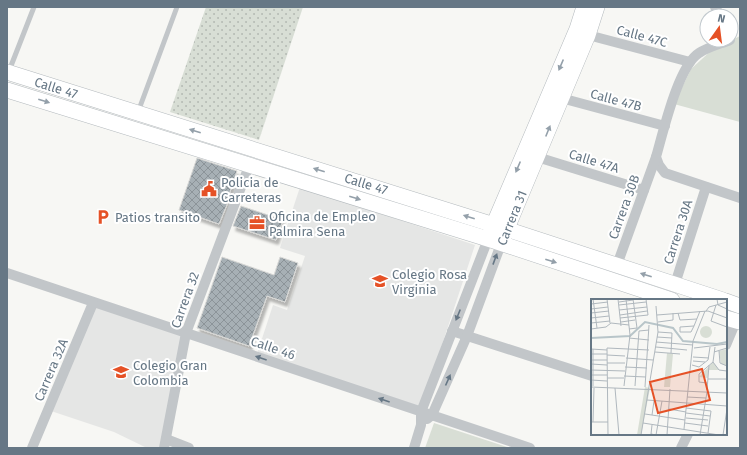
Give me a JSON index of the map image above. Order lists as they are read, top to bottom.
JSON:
{
  "streets": {
    "main road": ["Calle 47", "Carrera 31"],
    "street": [
      "Calle 47C",
      "Calle 47B",
      "Calle 47A",
      "Carrera 30B",
      "Carrera 30A",
      "Carrera 32",
      "Calle 46",
      "Carrera 32A"
    ]
  },
  "crossings": [
    ["Calle 47C", "Carrera 30B"],
    ["Calle 47C", "Carrera 31"],
    ["Calle 47", "Carrera 30B"],
    ["Calle 47", "Carrera 31"],
    ["Calle 47", "Carrera 30A"],
    ["Calle 47", "Carrera 32"],
    ["Calle 47B", "Carrera 30B"],
    ["Calle 47B", "Carrera 31"],
    ["Calle 47A", "Carrera 30B"],
    ["Calle 47A", "Carrera 31"],
    ["Carrera 31", "Calle 46"],
    ["Carrera 32", "Calle 46"],
    ["Calle 46", "Carrera 32A"]
  ],
  "one_way": ["Calle 46"],
  "places": {
    "public building": ["Policia de Carreteras"],
    "parking": ["Patios transito"],
    "office": ["Oficina de Empleo Palmira Sena"],
    "school or university": ["Colegio Rosa Virginia", "Colegio Gran Colombia"]
  },
  "north": "top"
}
